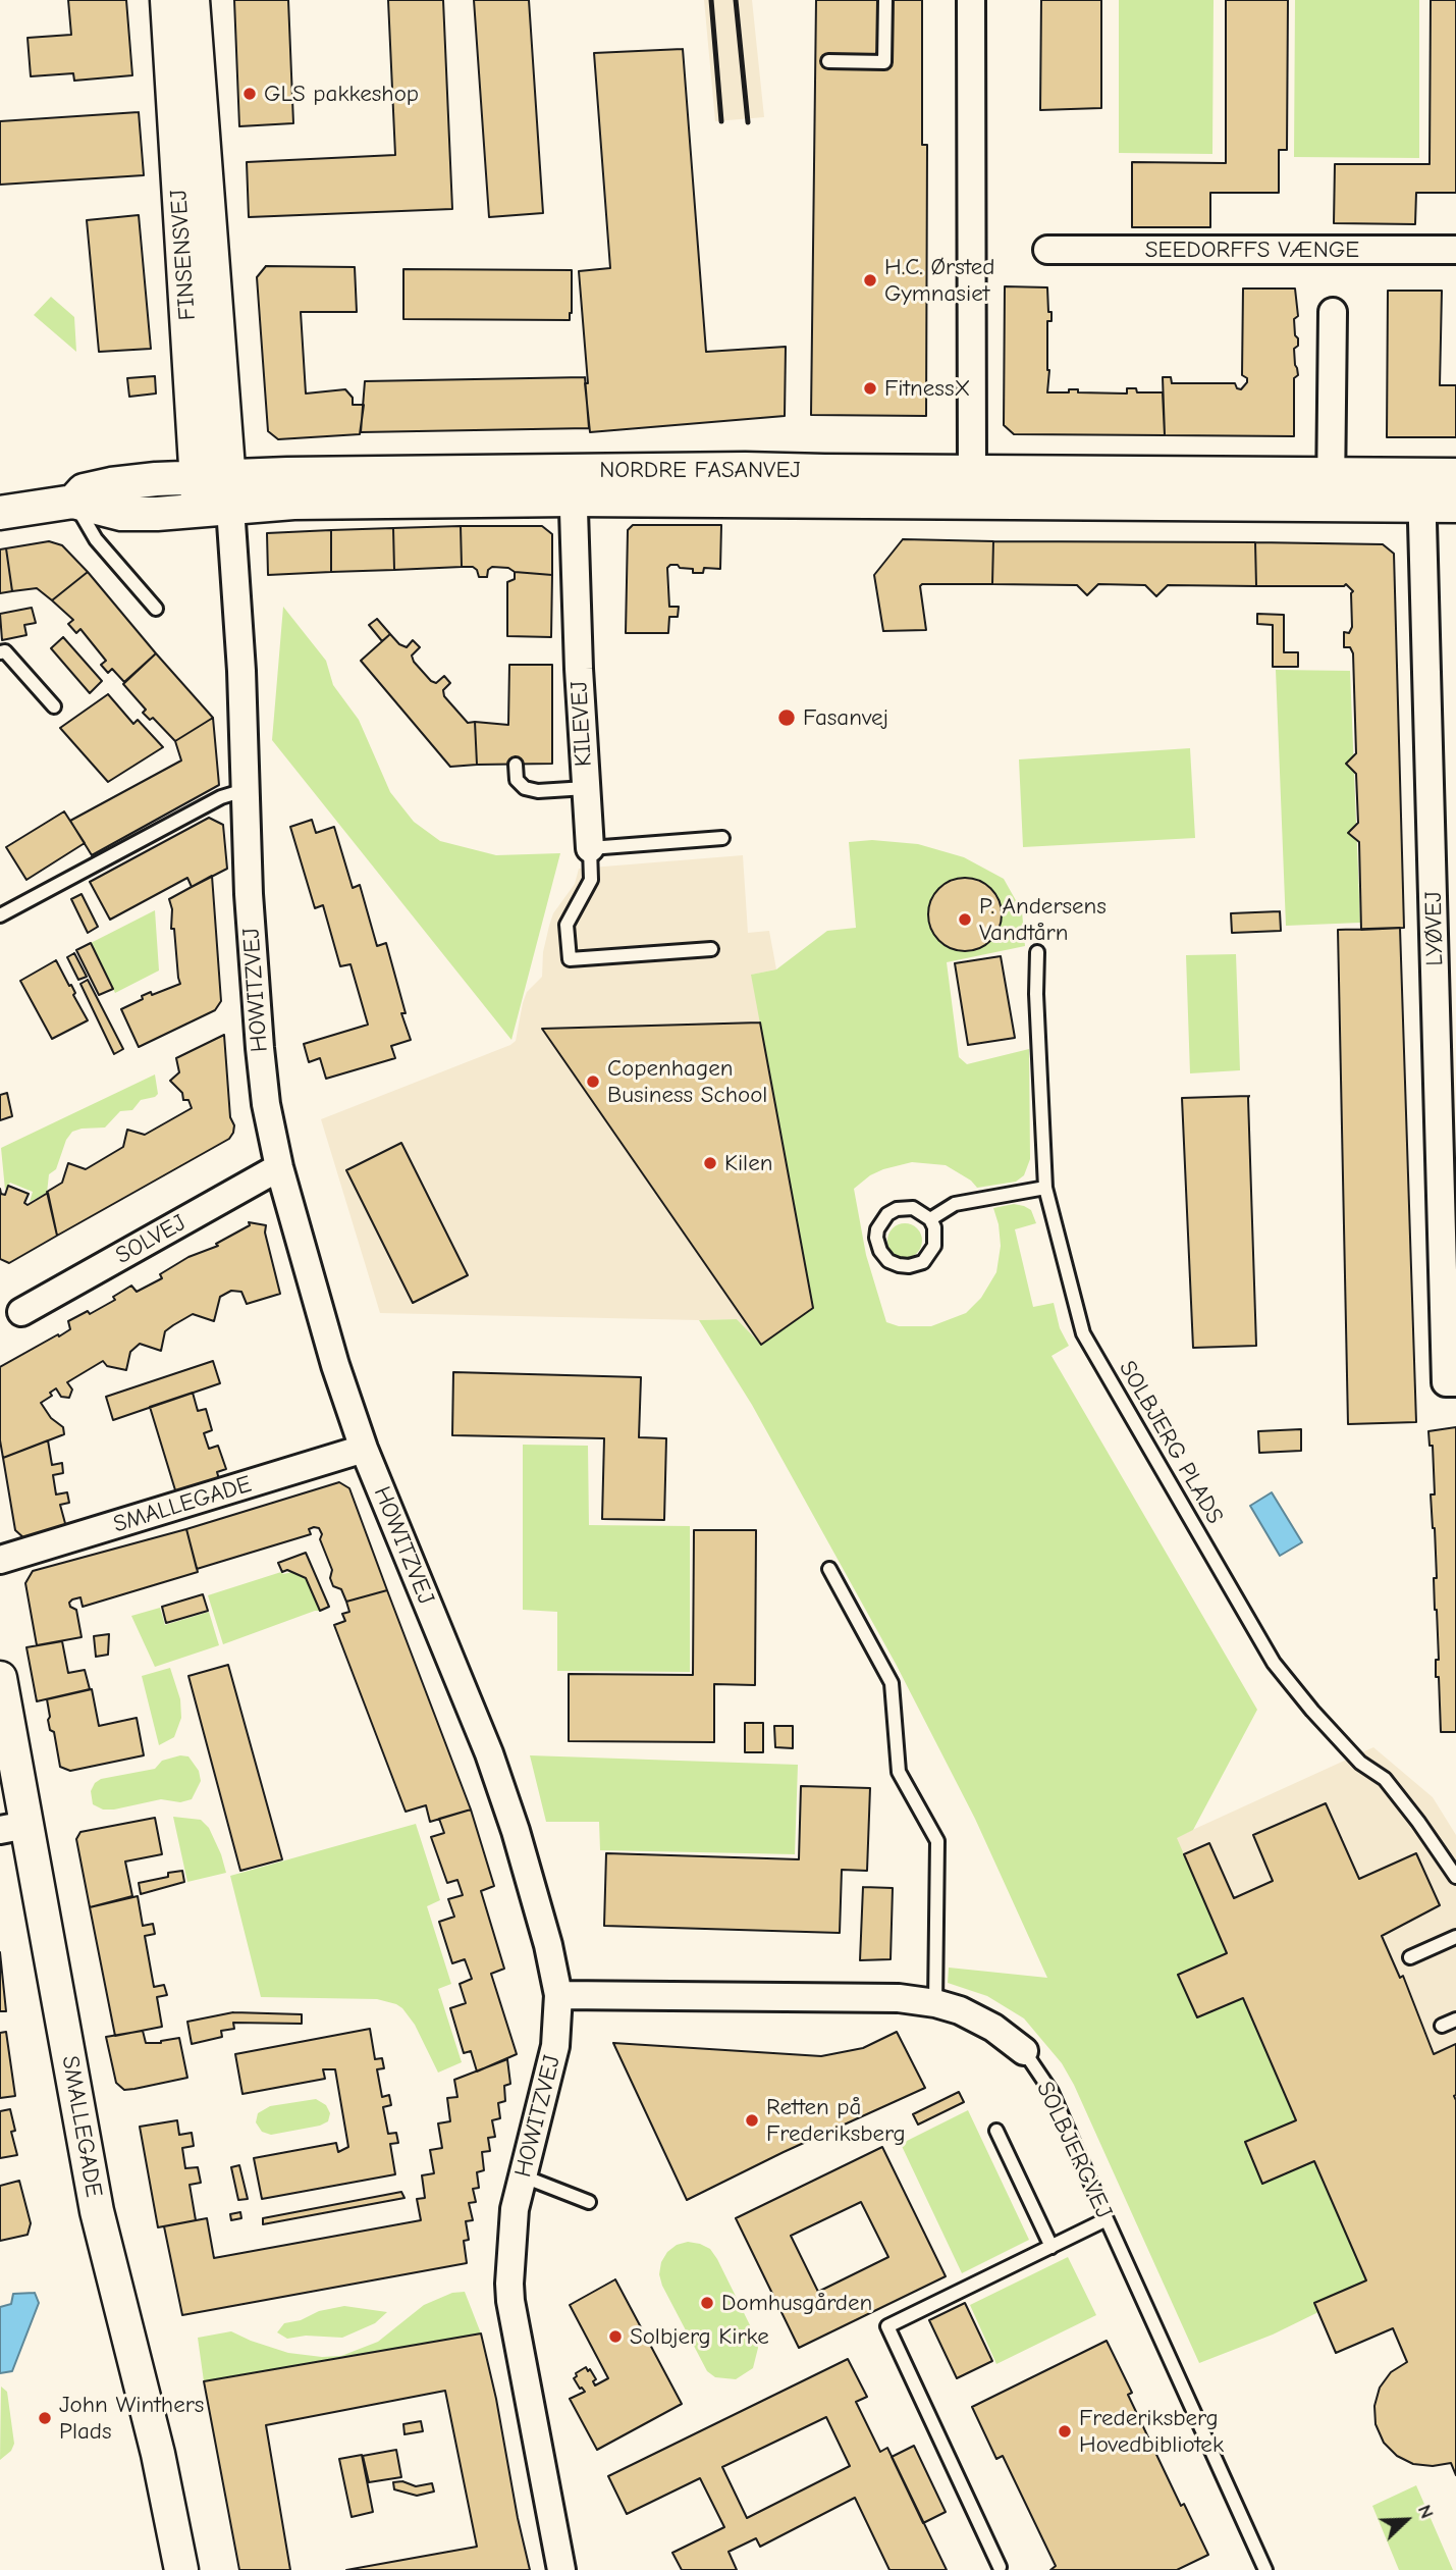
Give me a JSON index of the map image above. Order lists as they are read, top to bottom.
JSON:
{
  "streets": {
    "street": [
      "SEEDORFFS VÆNGE",
      "FINSENSVEJ",
      "NORDRE FASANVEJ",
      "KILEVEJ",
      "LYØVEJ",
      "HOWITZVEJ",
      "SOLVEJ",
      "SMALLEGADE",
      "SOLBJERGVEJ"
    ],
    "lane": ["SOLBJERG PLADS"]
  },
  "crossings": [
    ["FINSENSVEJ", "NORDRE FASANVEJ"],
    ["FINSENSVEJ", "HOWITZVEJ"],
    ["NORDRE FASANVEJ", "KILEVEJ"],
    ["NORDRE FASANVEJ", "LYØVEJ"],
    ["NORDRE FASANVEJ", "HOWITZVEJ"],
    ["HOWITZVEJ", "SOLVEJ"],
    ["HOWITZVEJ", "SMALLEGADE"],
    ["HOWITZVEJ", "SOLBJERGVEJ"]
  ],
  "places": [
    "GLS pakkeshop",
    "H.C. Ørsted Gymnasiet",
    "FitnessX",
    "Fasanvej",
    "P. Andersens Vandtårn",
    "Copenhagen Business School",
    "Kilen",
    "Retten på Frederiksberg",
    "Domhusgården",
    "Solbjerg Kirke",
    "John Winthers Plads",
    "Frederiksberg Hovedbibliotek"
  ],
  "north": "top right"
}
